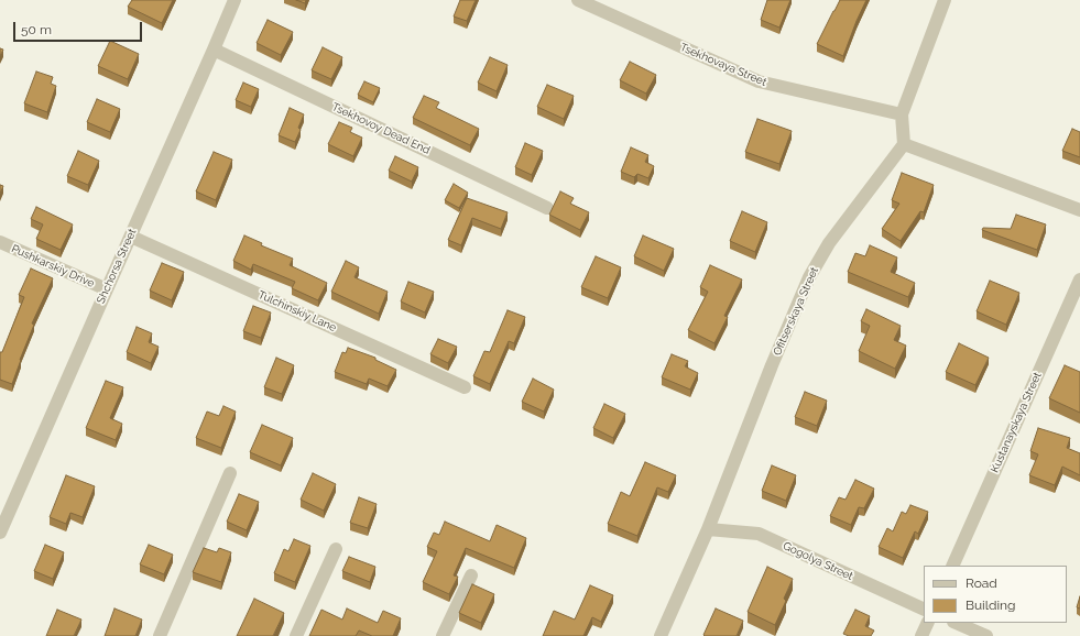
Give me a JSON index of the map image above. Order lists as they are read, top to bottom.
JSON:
{
  "streets": {
    "street": [
      "Tsekhovaya Street",
      "Tsekhovoy Dead End",
      "Pushkarskiy Drive",
      "Shchorsa Street",
      "Tulchinskiy Lane",
      "Ofitserskaya Street",
      "Kustanayskaya Street",
      "Gogolya Street"
    ]
  },
  "crossings": [
    ["Tsekhovoy Dead End", "Shchorsa Street"],
    ["Pushkarskiy Drive", "Shchorsa Street"],
    ["Shchorsa Street", "Tulchinskiy Lane"],
    ["Ofitserskaya Street", "Gogolya Street"]
  ],
  "legend": ["Road", "Building"],
  "scale_bar": "50 m"
}
